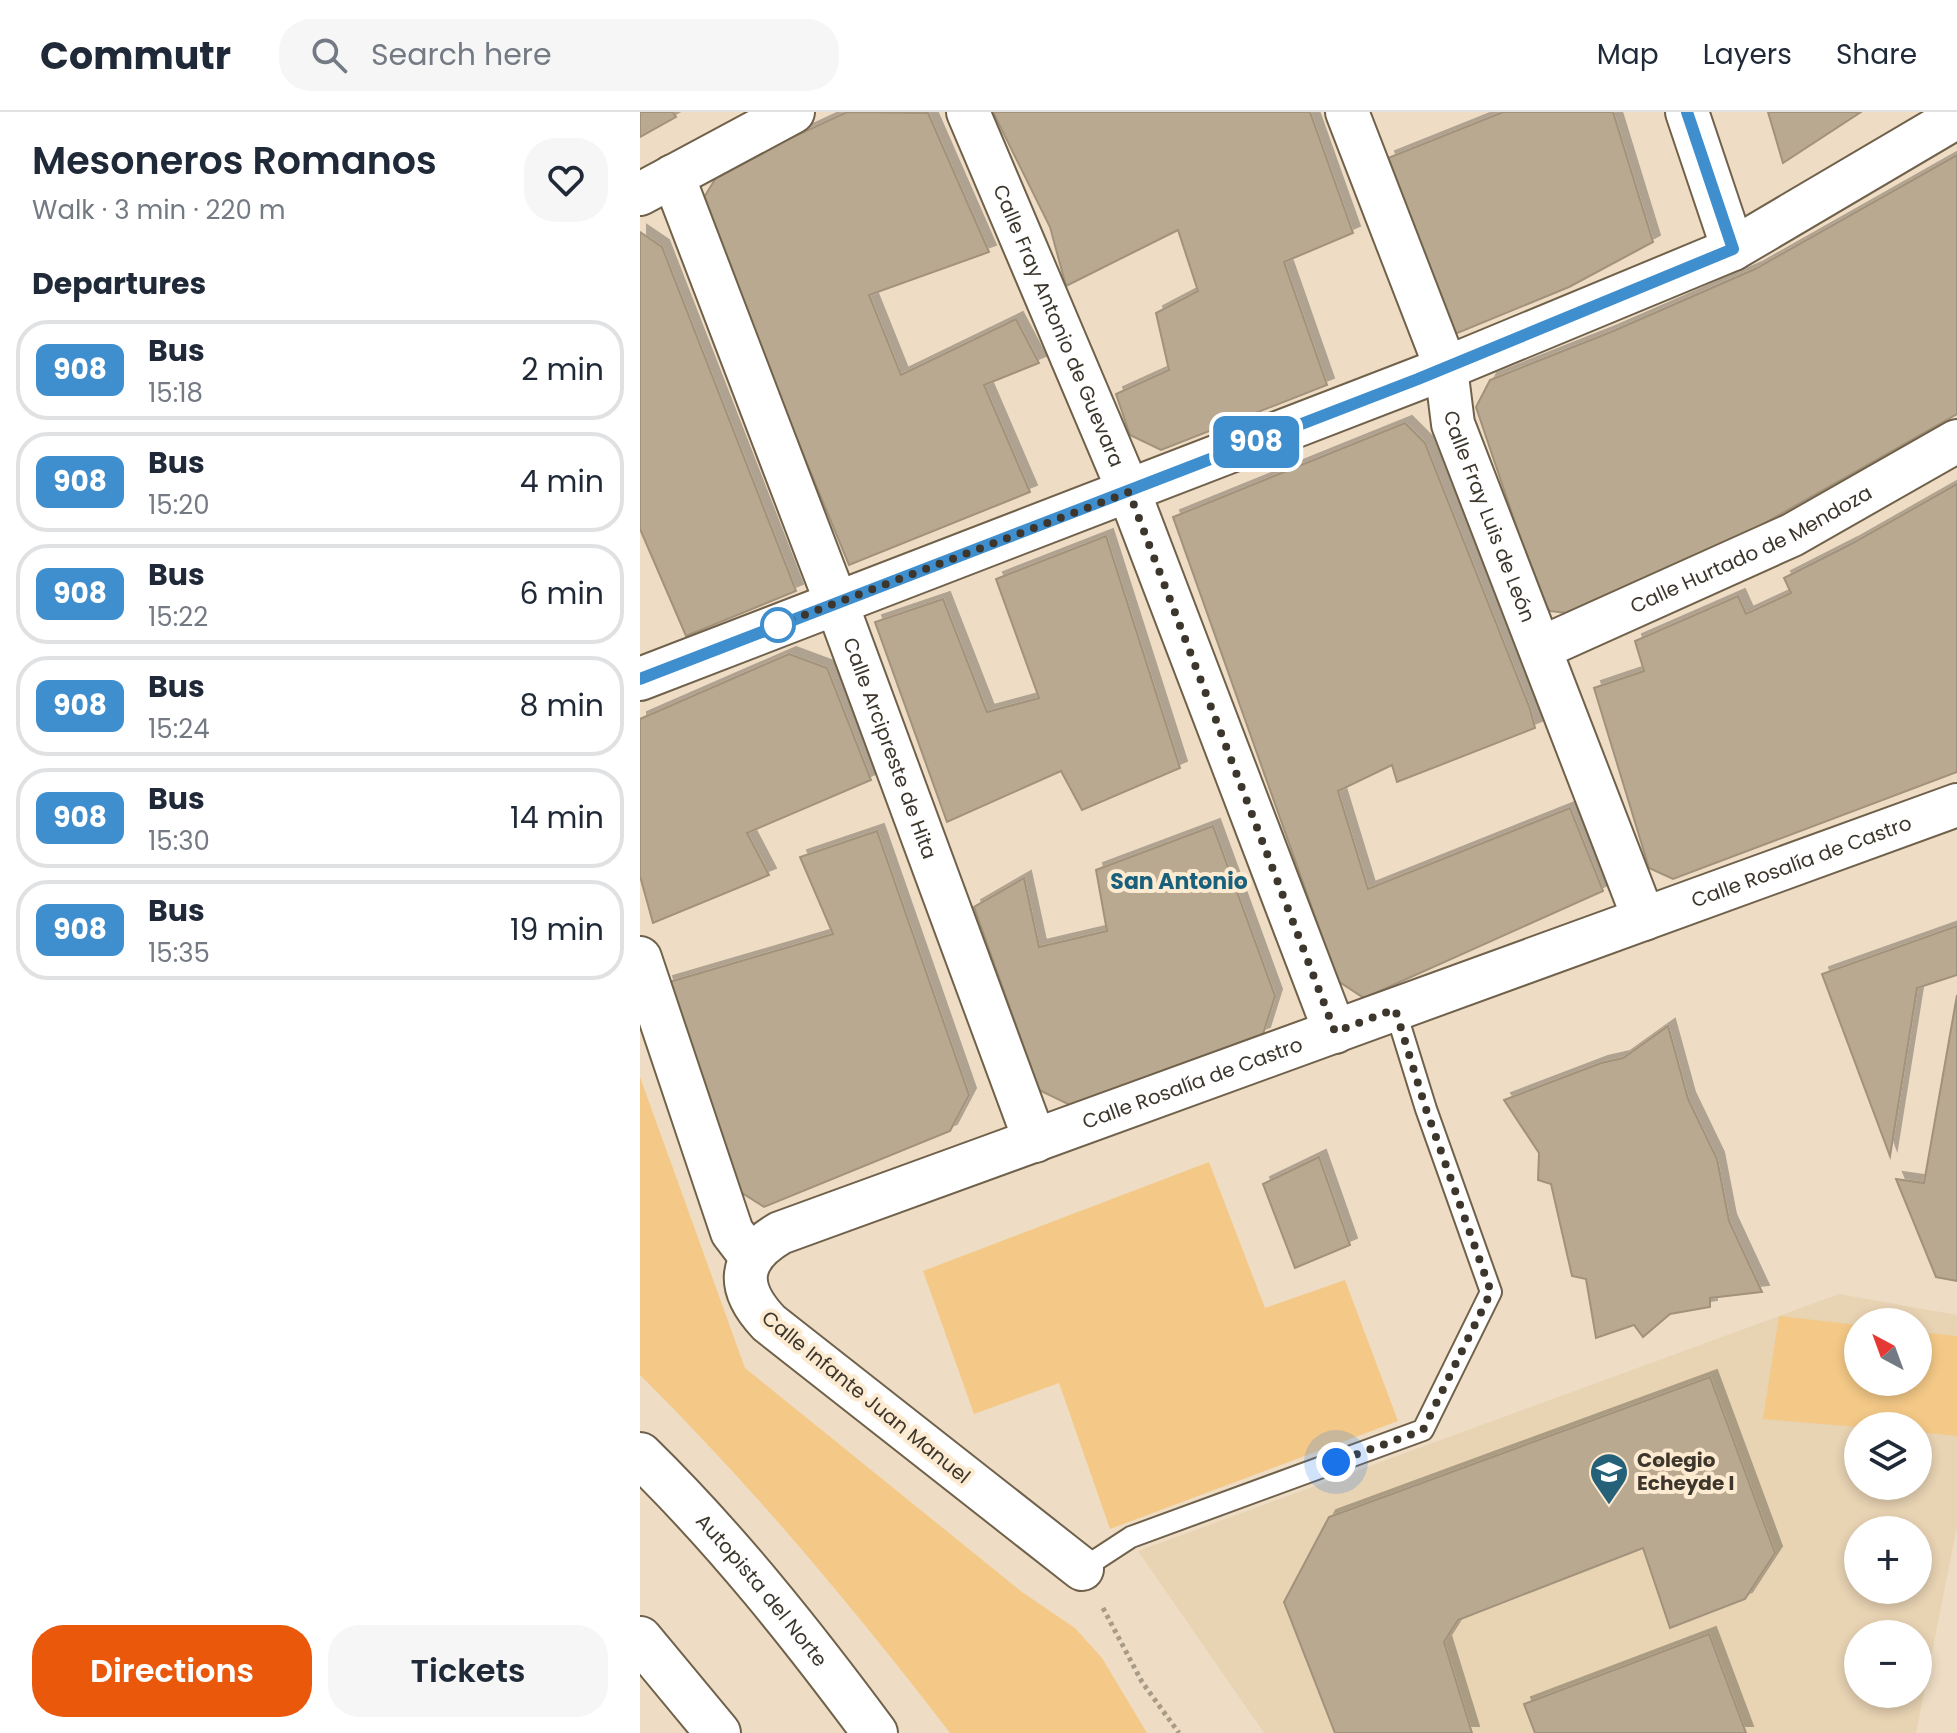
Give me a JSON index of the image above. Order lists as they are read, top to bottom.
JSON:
{
  "streets": {
    "highway": ["Autopista del Norte"],
    "street": [
      "Calle Fray Antonio de Guevara",
      "Calle Fray Luis de León",
      "Calle Hurtado de Mendoza",
      "Calle Arcipreste de Hita",
      "Calle Rosalía de Castro",
      "Calle Infante Juan Manuel"
    ]
  },
  "crossings": [
    ["Calle Fray Antonio de Guevara", "Calle Rosalía de Castro"],
    ["Calle Fray Luis de León", "Calle Hurtado de Mendoza"],
    ["Calle Fray Luis de León", "Calle Rosalía de Castro"],
    ["Calle Arcipreste de Hita", "Calle Rosalía de Castro"],
    ["Calle Rosalía de Castro", "Calle Infante Juan Manuel"]
  ],
  "districts": ["San Antonio"],
  "places": {
    "school or university": ["Colegio Echeyde I"]
  },
  "lines": ["bus line 908"],
  "north": "top left",
  "page": {
    "header": "Commutr",
    "search": "Search here",
    "nav": ["Map", "Layers", "Share"],
    "heading": [
      ["Mesoneros Romanos", "Walk · 3 min · 220 m"],
      "Departures"
    ],
    "on_map": "908",
    "list": [
      {
        "mark": "908",
        "name": "Bus",
        "note": "15:18",
        "value": "2 min"
      },
      {
        "mark": "908",
        "name": "Bus",
        "note": "15:20",
        "value": "4 min"
      },
      {
        "mark": "908",
        "name": "Bus",
        "note": "15:22",
        "value": "6 min"
      },
      {
        "mark": "908",
        "name": "Bus",
        "note": "15:24",
        "value": "8 min"
      },
      {
        "mark": "908",
        "name": "Bus",
        "note": "15:30",
        "value": "14 min"
      },
      {
        "mark": "908",
        "name": "Bus",
        "note": "15:35",
        "value": "19 min"
      }
    ],
    "map_buttons": ["+", "−"],
    "buttons": ["Directions", "Tickets"]
  }
}
